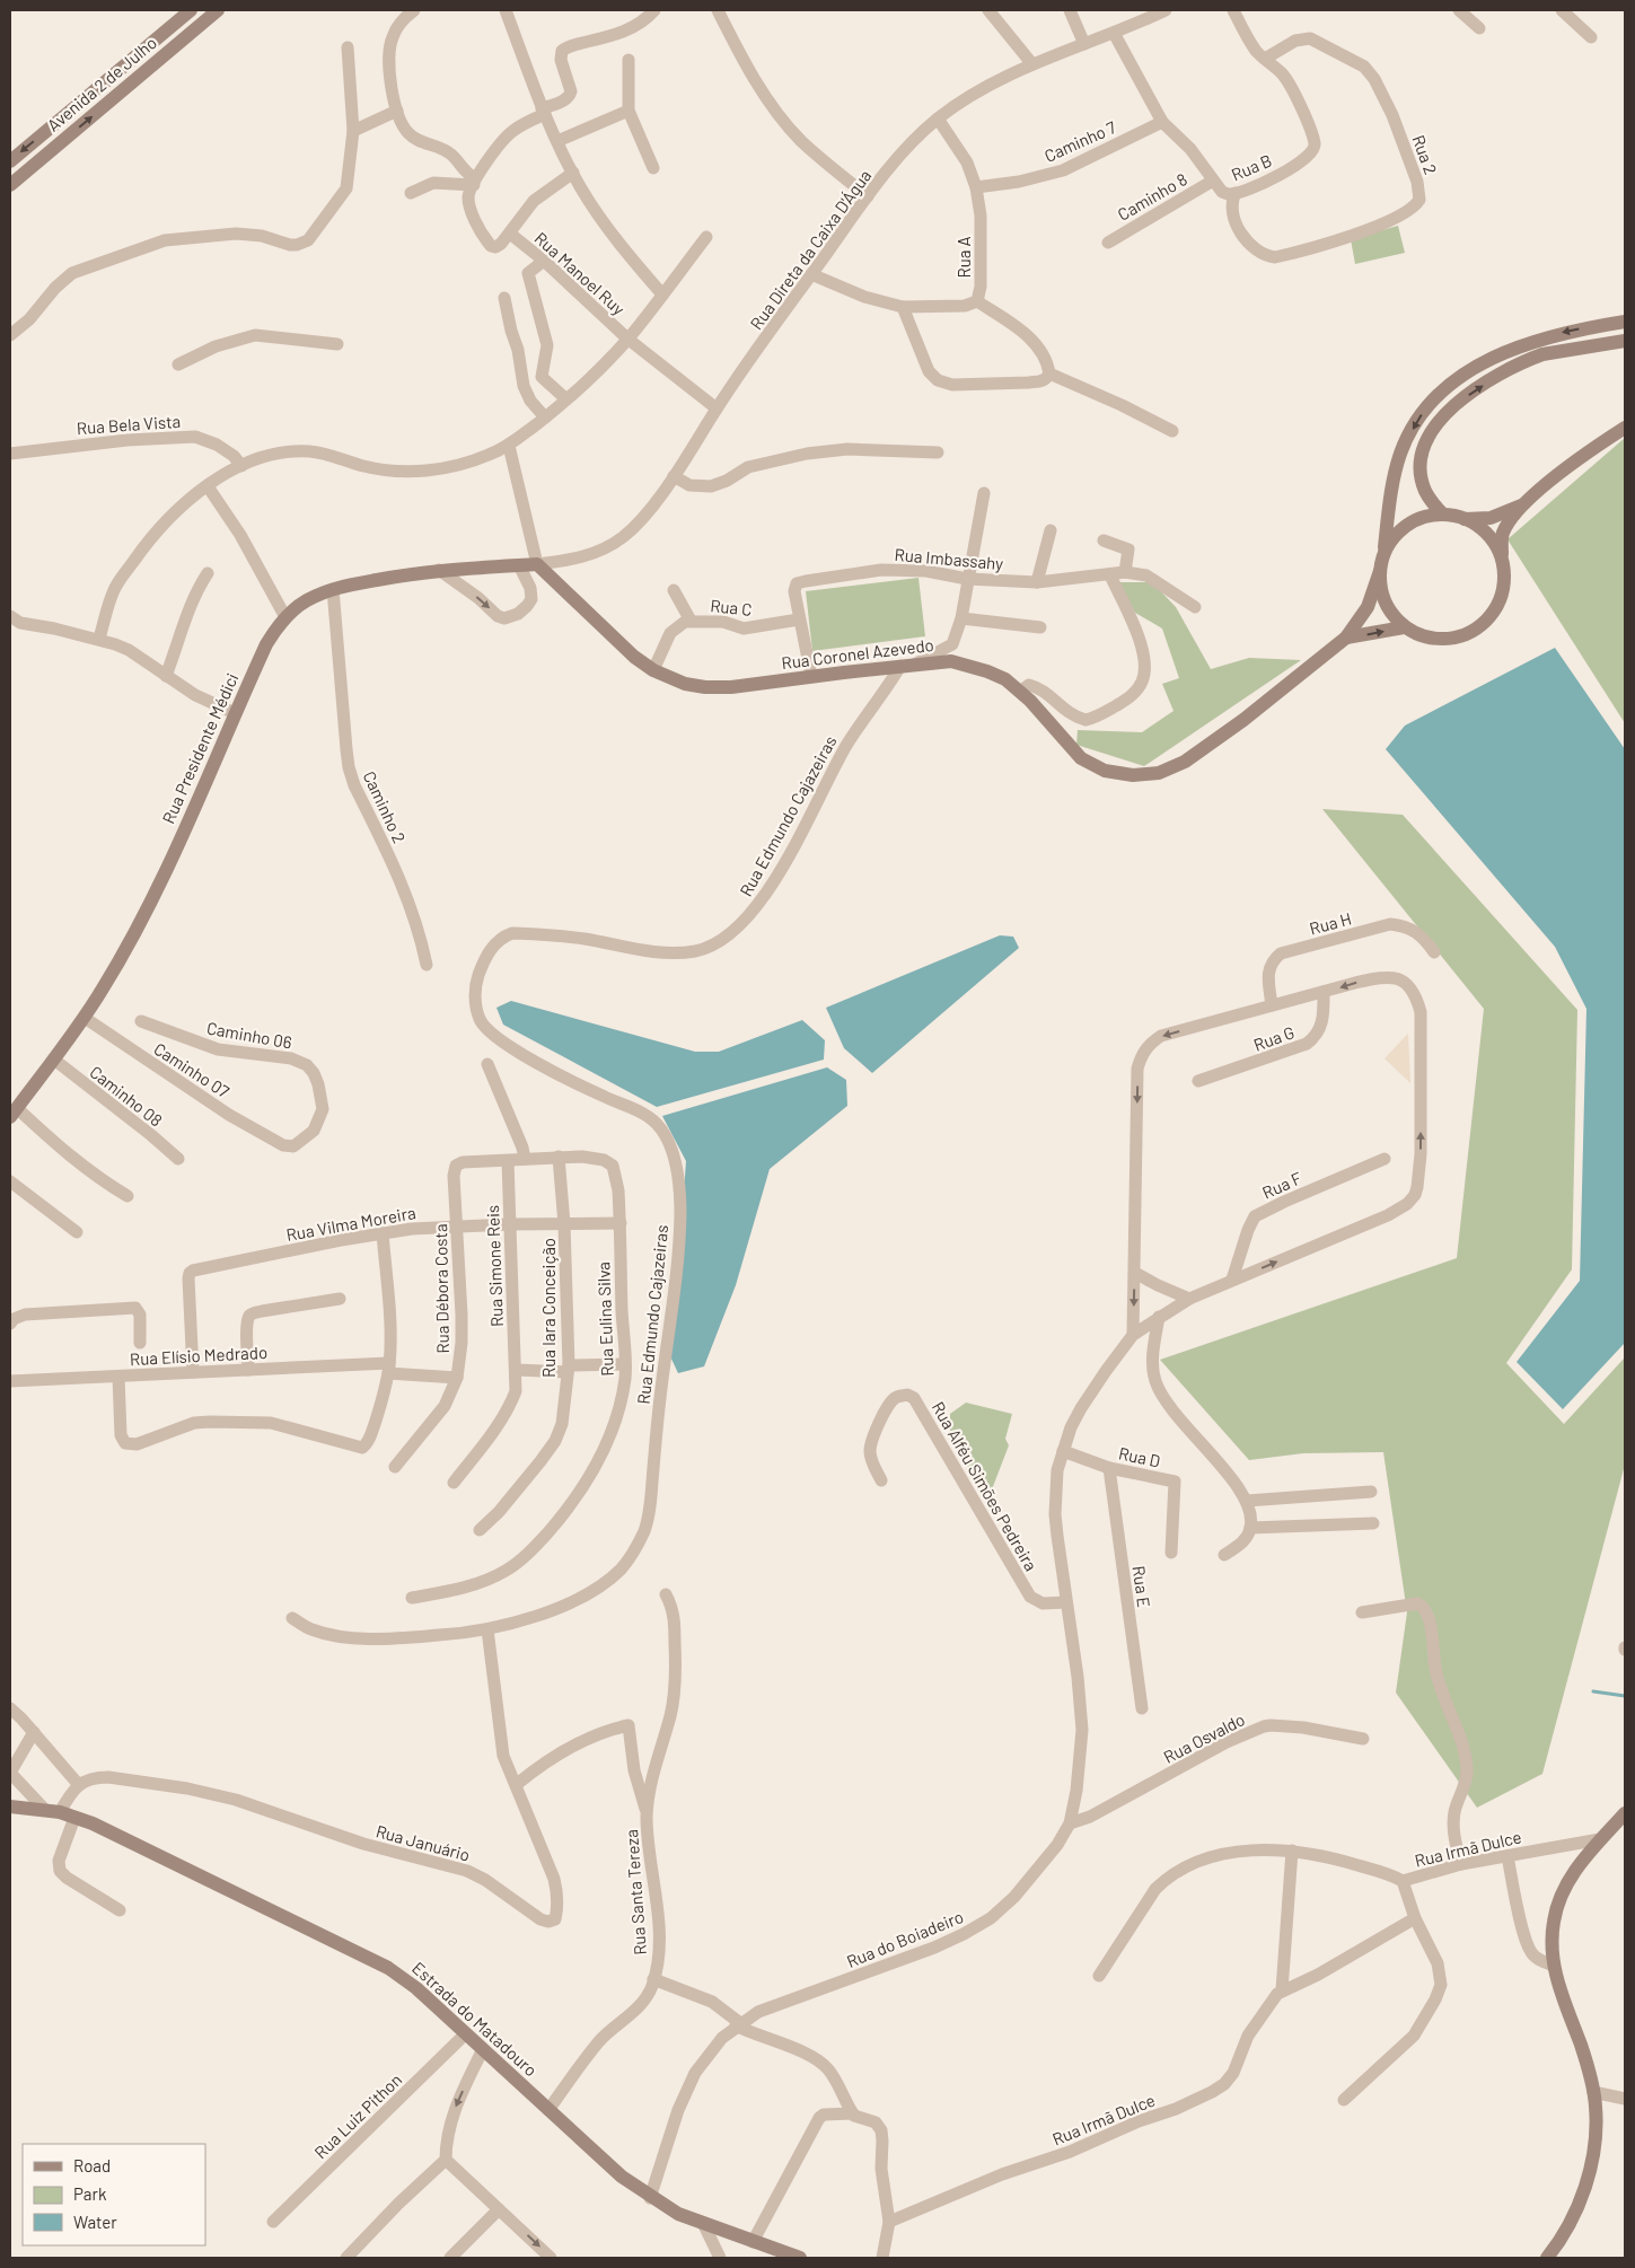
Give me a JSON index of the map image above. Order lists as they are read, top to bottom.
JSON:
{
  "streets": {
    "main road": [
      "Avenida 2 de Julho",
      "Rua Coronel Azevedo",
      "Rua Presidente Médici",
      "Estrada do Matadouro"
    ],
    "street": [
      "Caminho 7",
      "Rua 2",
      "Rua B",
      "Caminho 8",
      "Rua Direta da Caixa D'Água",
      "Rua A",
      "Rua Manoel Ruy",
      "Rua Bela Vista",
      "Rua Imbassahy",
      "Rua C",
      "Caminho 2",
      "Rua Edmundo Cajazeiras",
      "Rua H",
      "Caminho 06",
      "Rua G",
      "Caminho 07",
      "Caminho 08",
      "Rua F",
      "Rua Vilma Moreira",
      "Rua Simone Reis",
      "Rua Débora Costa",
      "Rua Iara Conceição",
      "Rua Eulina Silva",
      "Rua Elísio Medrado",
      "Rua D",
      "Rua Alféu Simões Pedreira",
      "Rua E",
      "Rua Osvaldo",
      "Rua Januário",
      "Rua Irmã Dulce",
      "Rua Santa Tereza",
      "Rua do Boiadeiro",
      "Rua Luiz Pithon"
    ]
  },
  "crossings": [
    ["Caminho 7", "Rua B"],
    ["Caminho 7", "Rua A"],
    ["Rua 2", "Rua B"],
    ["Rua B", "Caminho 8"],
    ["Rua B", "Rua Direta da Caixa D'Água"],
    ["Rua Direta da Caixa D'Água", "Rua A"],
    ["Rua Direta da Caixa D'Água", "Rua Manoel Ruy"],
    ["Rua Direta da Caixa D'Água", "Rua Coronel Azevedo"],
    ["Rua Direta da Caixa D'Água", "Rua Presidente Médici"],
    ["Rua Imbassahy", "Rua C"],
    ["Rua Imbassahy", "Rua Coronel Azevedo"],
    ["Rua C", "Rua Coronel Azevedo"],
    ["Rua Coronel Azevedo", "Rua Presidente Médici"],
    ["Rua Coronel Azevedo", "Rua Edmundo Cajazeiras"],
    ["Rua Presidente Médici", "Caminho 2"],
    ["Rua Presidente Médici", "Caminho 07"],
    ["Rua Presidente Médici", "Caminho 08"],
    ["Rua Edmundo Cajazeiras", "Rua Januário"],
    ["Caminho 06", "Caminho 07"],
    ["Rua Vilma Moreira", "Rua Simone Reis"],
    ["Rua Vilma Moreira", "Rua Débora Costa"],
    ["Rua Vilma Moreira", "Rua Iara Conceição"],
    ["Rua Vilma Moreira", "Rua Eulina Silva"],
    ["Rua Vilma Moreira", "Rua Elísio Medrado"],
    ["Rua Simone Reis", "Rua Débora Costa"],
    ["Rua Débora Costa", "Rua Elísio Medrado"],
    ["Rua Iara Conceição", "Rua Eulina Silva"],
    ["Rua D", "Rua E"],
    ["Rua D", "Rua do Boiadeiro"],
    ["Rua Alféu Simões Pedreira", "Rua do Boiadeiro"],
    ["Rua Osvaldo", "Rua do Boiadeiro"],
    ["Rua Santa Tereza", "Estrada do Matadouro"],
    ["Rua do Boiadeiro", "Estrada do Matadouro"],
    ["Estrada do Matadouro", "Rua Luiz Pithon"]
  ],
  "legend": ["Road", "Park", "Water"]
}
